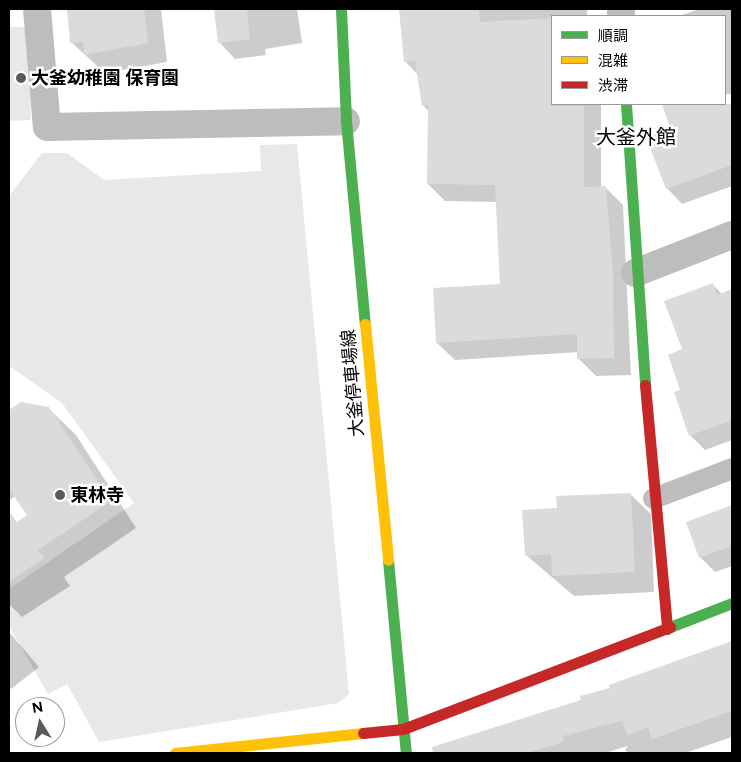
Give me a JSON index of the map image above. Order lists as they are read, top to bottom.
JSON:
{
  "streets": {
    "street": ["大釜停車場線"]
  },
  "districts": ["大釜外館"],
  "places": ["大釜幼稚園 保育園", "東林寺"],
  "legend": ["順調", "混雑", "渋滞"],
  "north": "top"
}
